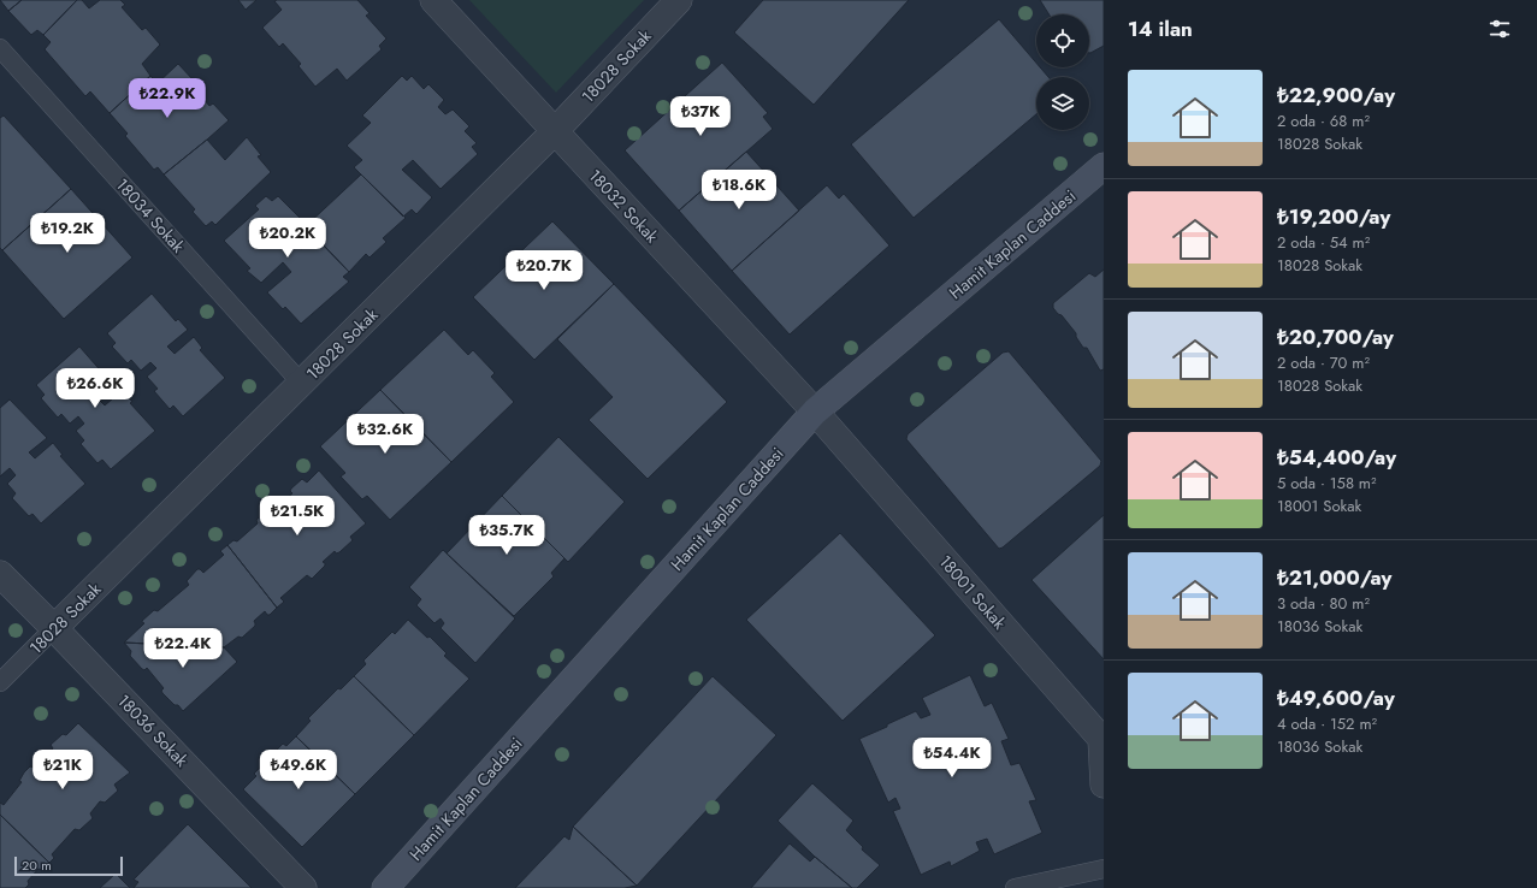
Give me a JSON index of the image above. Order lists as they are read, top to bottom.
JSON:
{
  "streets": {
    "main road": ["Hamit Kaplan Caddesi"],
    "street": [
      "18028 Sokak",
      "18032 Sokak",
      "18001 Sokak",
      "18036 Sokak"
    ],
    "lane": ["18034 Sokak"]
  },
  "crossings": [
    ["18028 Sokak", "18032 Sokak"],
    ["18028 Sokak", "18034 Sokak"],
    ["18028 Sokak", "18036 Sokak"],
    ["18032 Sokak", "Hamit Kaplan Caddesi"],
    ["18032 Sokak", "18001 Sokak"],
    ["Hamit Kaplan Caddesi", "18001 Sokak"]
  ],
  "scale_bar": "20 m",
  "page": {
    "heading": "14 ilan",
    "list": [
      {
        "name": "₺22,900/ay",
        "note": "2 oda · 68 m² · 18028 Sokak"
      },
      {
        "name": "₺19,200/ay",
        "note": "2 oda · 54 m² · 18028 Sokak"
      },
      {
        "name": "₺20,700/ay",
        "note": "2 oda · 70 m² · 18028 Sokak"
      },
      {
        "name": "₺54,400/ay",
        "note": "5 oda · 158 m² · 18001 Sokak"
      },
      {
        "name": "₺21,000/ay",
        "note": "3 oda · 80 m² · 18036 Sokak"
      },
      {
        "name": "₺49,600/ay",
        "note": "4 oda · 152 m² · 18036 Sokak"
      }
    ],
    "price": [
      "₺22.9K",
      "₺37K",
      "₺18.6K",
      "₺19.2K",
      "₺20.2K",
      "₺20.7K",
      "₺26.6K",
      "₺32.6K",
      "₺21.5K",
      "₺35.7K",
      "₺22.4K",
      "₺54.4K",
      "₺21K",
      "₺49.6K"
    ],
    "scale": "20 m"
  }
}
